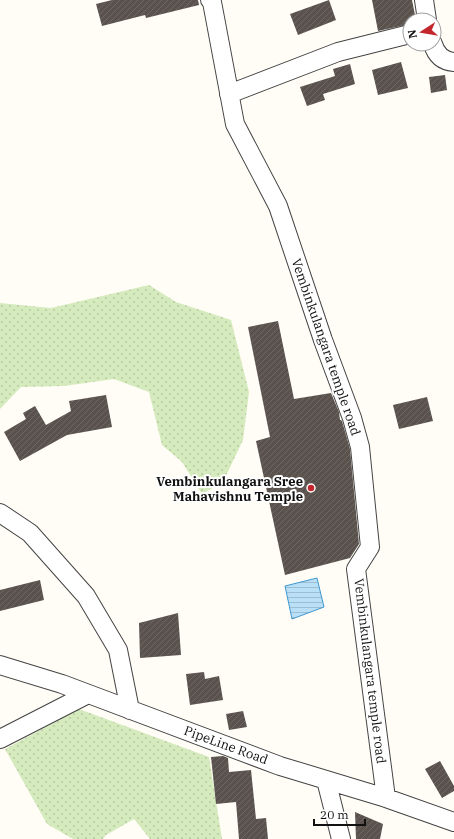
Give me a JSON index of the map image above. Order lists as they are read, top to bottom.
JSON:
{
  "streets": {
    "street": ["Vembinkulangara temple road", "PipeLine Road"]
  },
  "crossings": [
    ["Vembinkulangara temple road", "PipeLine Road"]
  ],
  "places": ["Vembinkulangara Sree Mahavishnu Temple"],
  "scale_bar": "20 m",
  "north": "left"
}
